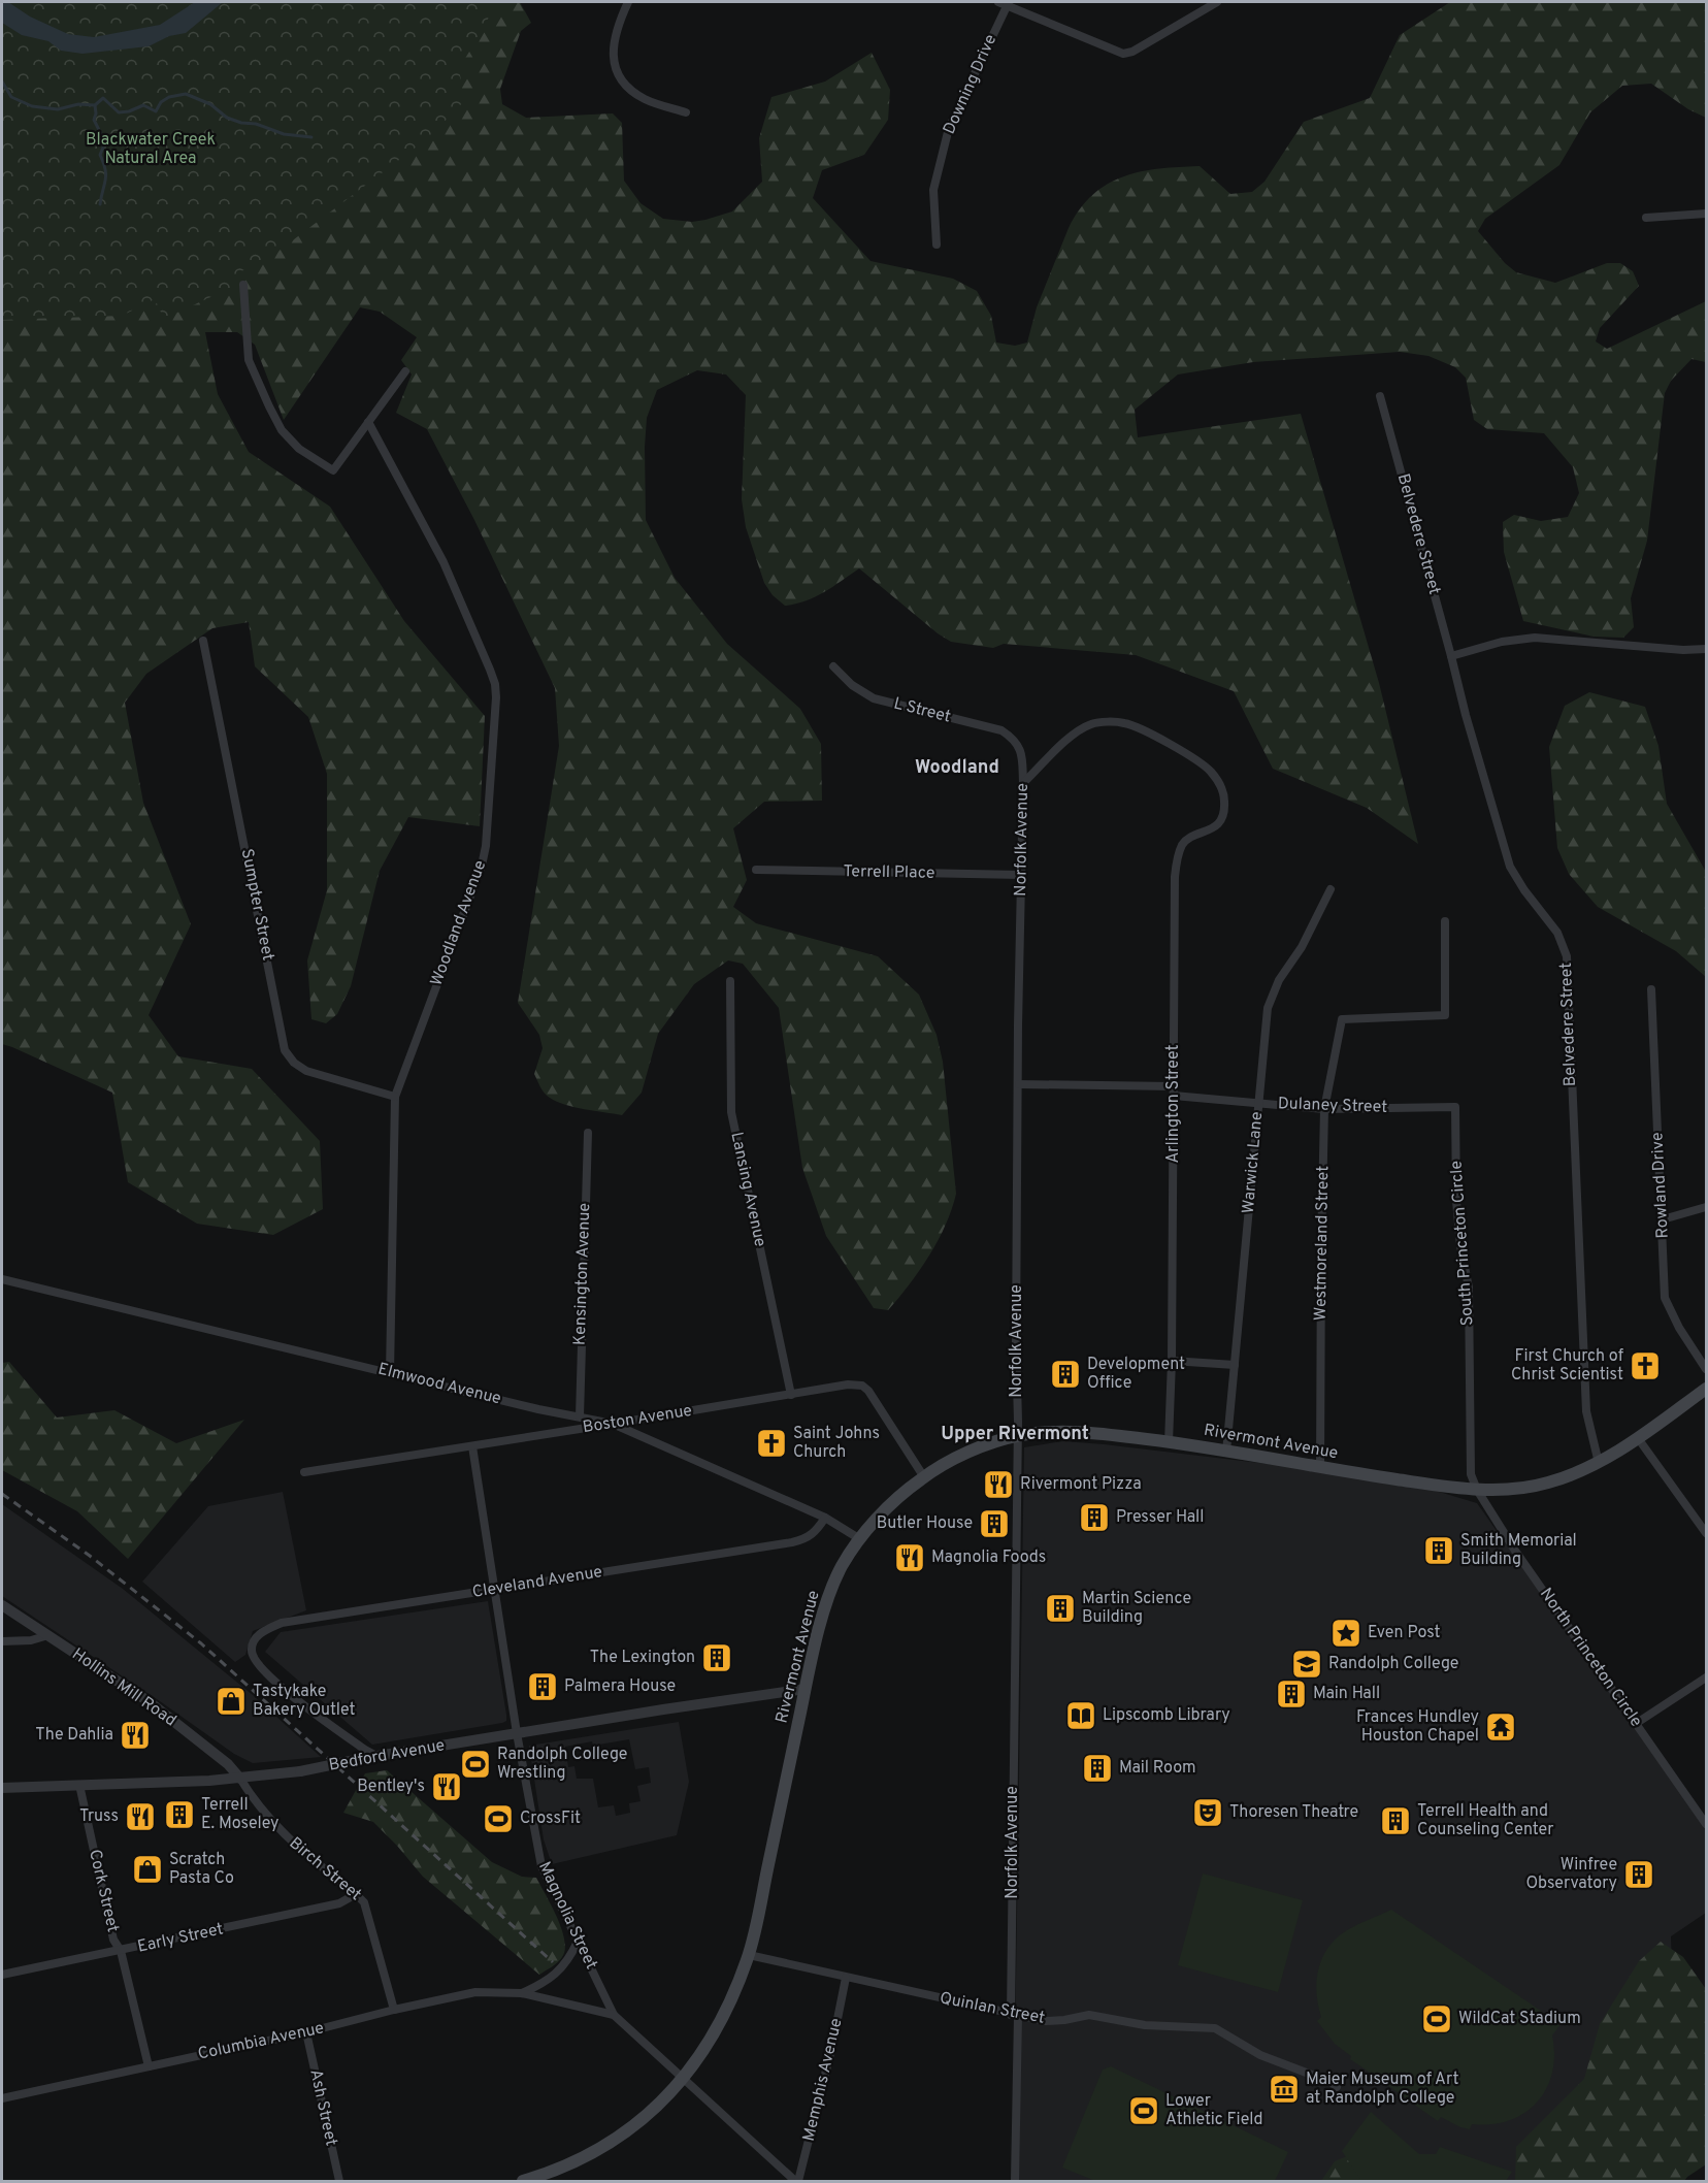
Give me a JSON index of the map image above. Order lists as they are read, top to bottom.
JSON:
{
  "streets": {
    "main road": ["Rivermont Avenue"],
    "street": [
      "Downing Drive",
      "Belvedere Street",
      "L Street",
      "Norfolk Avenue",
      "Terrell Place",
      "Sumpter Street",
      "Woodland Avenue",
      "Arlington Street",
      "Dulaney Street",
      "Warwick Lane",
      "Rowland Drive",
      "Lansing Avenue",
      "Westmoreland Street",
      "South Princeton Circle",
      "Kensington Avenue",
      "Elmwood Avenue",
      "Boston Avenue",
      "Cleveland Avenue",
      "North Princeton Circle",
      "Hollins Mill Road",
      "Bedford Avenue",
      "Birch Street",
      "Cork Street",
      "Magnolia Street",
      "Early Street",
      "Quinlan Street",
      "Columbia Avenue",
      "Memphis Avenue",
      "Ash Street"
    ]
  },
  "crossings": [
    ["Belvedere Street", "Rivermont Avenue"],
    ["L Street", "Norfolk Avenue"],
    ["Norfolk Avenue", "Terrell Place"],
    ["Norfolk Avenue", "Arlington Street"],
    ["Norfolk Avenue", "Dulaney Street"],
    ["Norfolk Avenue", "Rivermont Avenue"],
    ["Norfolk Avenue", "Quinlan Street"],
    ["Sumpter Street", "Woodland Avenue"],
    ["Woodland Avenue", "Elmwood Avenue"],
    ["Arlington Street", "Dulaney Street"],
    ["Arlington Street", "Rivermont Avenue"],
    ["Dulaney Street", "Warwick Lane"],
    ["Dulaney Street", "Westmoreland Street"],
    ["Dulaney Street", "South Princeton Circle"],
    ["Warwick Lane", "Rivermont Avenue"],
    ["Lansing Avenue", "Boston Avenue"],
    ["Westmoreland Street", "Rivermont Avenue"],
    ["South Princeton Circle", "Rivermont Avenue"],
    ["South Princeton Circle", "North Princeton Circle"],
    ["Kensington Avenue", "Elmwood Avenue"],
    ["Elmwood Avenue", "Boston Avenue"],
    ["Elmwood Avenue", "Rivermont Avenue"],
    ["Elmwood Avenue", "Cleveland Avenue"],
    ["Boston Avenue", "Rivermont Avenue"],
    ["Boston Avenue", "Magnolia Street"],
    ["Rivermont Avenue", "North Princeton Circle"],
    ["Rivermont Avenue", "Bedford Avenue"],
    ["Rivermont Avenue", "Quinlan Street"],
    ["Rivermont Avenue", "Columbia Avenue"],
    ["Cleveland Avenue", "Bedford Avenue"],
    ["Cleveland Avenue", "Magnolia Street"],
    ["Hollins Mill Road", "Bedford Avenue"],
    ["Hollins Mill Road", "Birch Street"],
    ["Bedford Avenue", "Birch Street"],
    ["Bedford Avenue", "Cork Street"],
    ["Bedford Avenue", "Magnolia Street"],
    ["Birch Street", "Early Street"],
    ["Birch Street", "Columbia Avenue"],
    ["Cork Street", "Early Street"],
    ["Cork Street", "Columbia Avenue"],
    ["Magnolia Street", "Columbia Avenue"],
    ["Quinlan Street", "Memphis Avenue"],
    ["Columbia Avenue", "Memphis Avenue"],
    ["Columbia Avenue", "Ash Street"]
  ],
  "districts": ["Woodland", "Upper Rivermont"],
  "parks": ["Blackwater Creek Natural Area"],
  "places": {
    "church": ["First Church of Christ Scientist", "Saint Johns Church"],
    "building": [
      "Development Office",
      "Presser Hall",
      "Butler House",
      "Smith Memorial Building",
      "Martin Science Building",
      "The Lexington",
      "Palmera House",
      "Main Hall",
      "Mail Room",
      "Terrell E. Moseley",
      "Terrell Health and Counseling Center",
      "Winfree Observatory"
    ],
    "restaurant": [
      "Rivermont Pizza",
      "Magnolia Foods",
      "The Dahlia",
      "Bentley's",
      "Truss"
    ],
    "place": ["Even Post"],
    "school or university": ["Randolph College"],
    "shop": ["Tastykake Bakery Outlet", "Scratch Pasta Co"],
    "library": ["Lipscomb Library"],
    "temple": ["Frances Hundley Houston Chapel"],
    "sports": [
      "Randolph College Wrestling",
      "CrossFit",
      "WildCat Stadium",
      "Lower Athletic Field"
    ],
    "theatre": ["Thoresen Theatre"],
    "museum": ["Maier Museum of Art at Randolph College"]
  }
}
